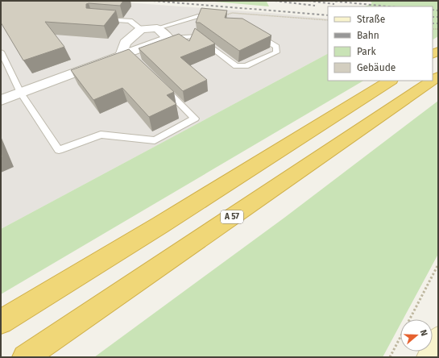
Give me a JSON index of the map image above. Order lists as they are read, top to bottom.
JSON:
{
  "streets": {
    "highway": ["A 57"]
  },
  "legend": [
    "Straße",
    "Bahn",
    "Park",
    "Gebäude"
  ],
  "north": "right"
}
